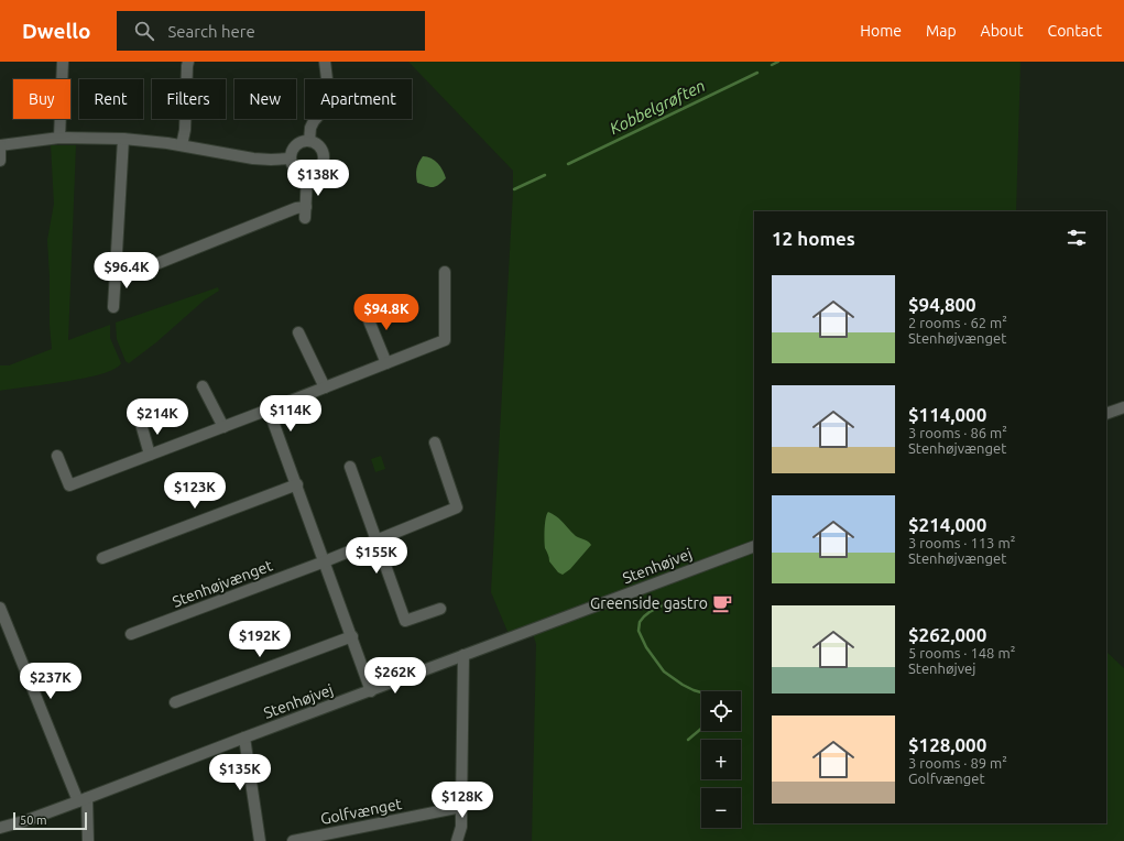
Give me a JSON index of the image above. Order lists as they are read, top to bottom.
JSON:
{
  "streets": {
    "street": ["Stenhøjvej", "Stenhøjvænget", "Golfvænget"]
  },
  "water": ["Kobbelgrøften"],
  "places": {
    "cafe": ["Greenside gastro"]
  },
  "scale_bar": "50 m",
  "page": {
    "header": "Dwello",
    "search": "Search here",
    "nav": [
      "Home",
      "Map",
      "About",
      "Contact"
    ],
    "chip": [
      "Buy",
      "Rent",
      "Filters",
      "New",
      "Apartment"
    ],
    "price": [
      "$138K",
      "$96.4K",
      "$94.8K",
      "$114K",
      "$214K",
      "$123K",
      "$155K",
      "$192K",
      "$262K",
      "$237K",
      "$135K",
      "$128K"
    ],
    "heading": "12 homes",
    "list": [
      {
        "name": "$94,800",
        "note": "2 rooms · 62 m² · Stenhøjvænget"
      },
      {
        "name": "$114,000",
        "note": "3 rooms · 86 m² · Stenhøjvænget"
      },
      {
        "name": "$214,000",
        "note": "3 rooms · 113 m² · Stenhøjvænget"
      },
      {
        "name": "$262,000",
        "note": "5 rooms · 148 m² · Stenhøjvej"
      },
      {
        "name": "$128,000",
        "note": "3 rooms · 89 m² · Golfvænget"
      }
    ],
    "map_buttons": ["+", "−"],
    "scale": "50 m"
  }
}
